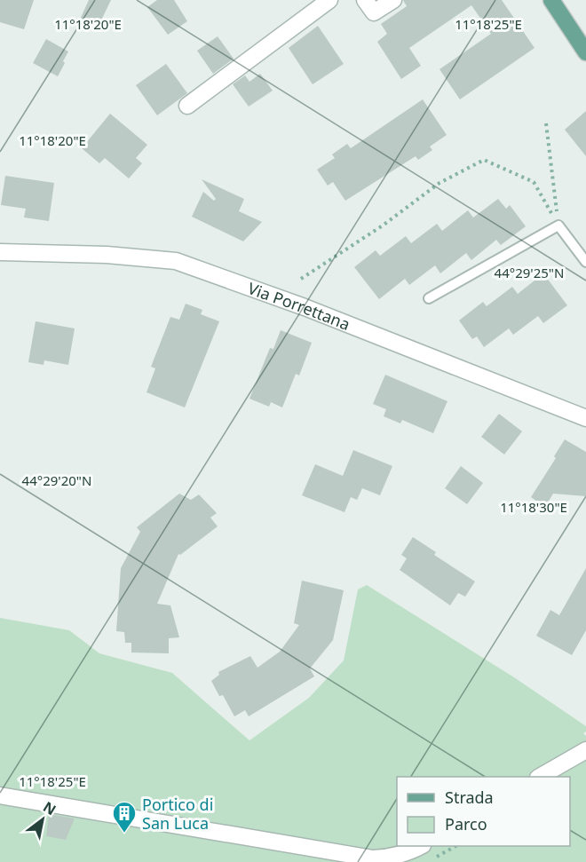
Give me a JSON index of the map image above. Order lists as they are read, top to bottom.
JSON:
{
  "streets": {
    "street": ["Via Porrettana"]
  },
  "places": {
    "building": ["Portico di San Luca"]
  },
  "legend": ["Strada", "Parco"],
  "north": "top right",
  "coordinates": [
    "11°18'20\"E",
    "11°18'25\"E",
    "44°29'25\"N",
    "44°29'20\"N",
    "11°18'30\"E"
  ]
}
